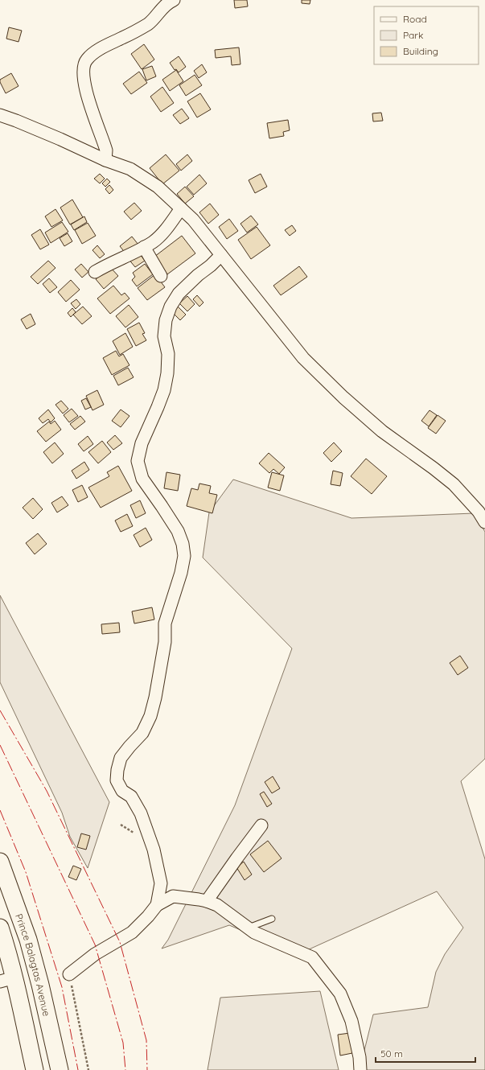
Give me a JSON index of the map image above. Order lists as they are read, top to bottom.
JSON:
{
  "streets": {
    "main road": ["Prince Balagtas Avenue"]
  },
  "legend": ["Road", "Park", "Building"],
  "scale_bar": "50 m"
}
